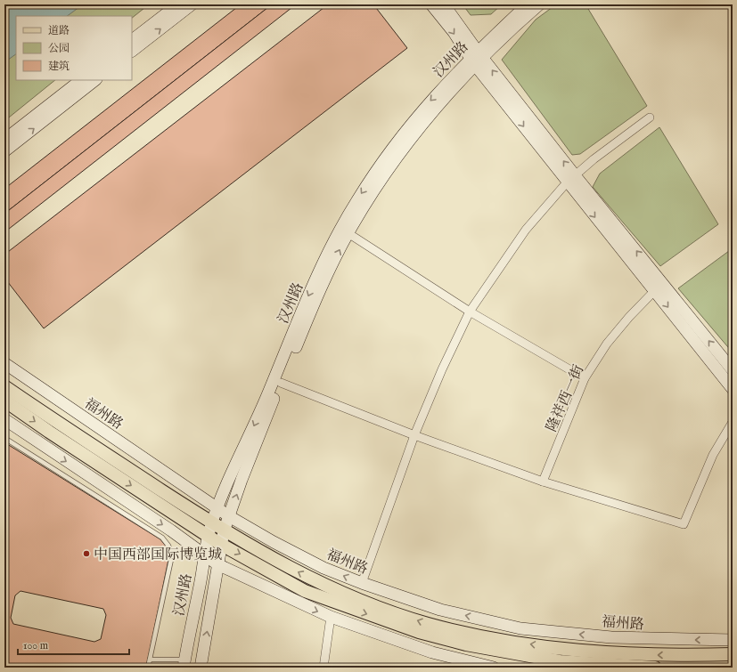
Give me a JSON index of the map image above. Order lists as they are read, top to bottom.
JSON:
{
  "streets": {
    "street": ["汉州路", "隆祥西一街", "福州路"]
  },
  "crossings": [
    ["汉州路", "福州路"]
  ],
  "places": ["中国西部国际博览城"],
  "legend": ["道路", "公园", "建筑"],
  "scale_bar": "100 m"
}
